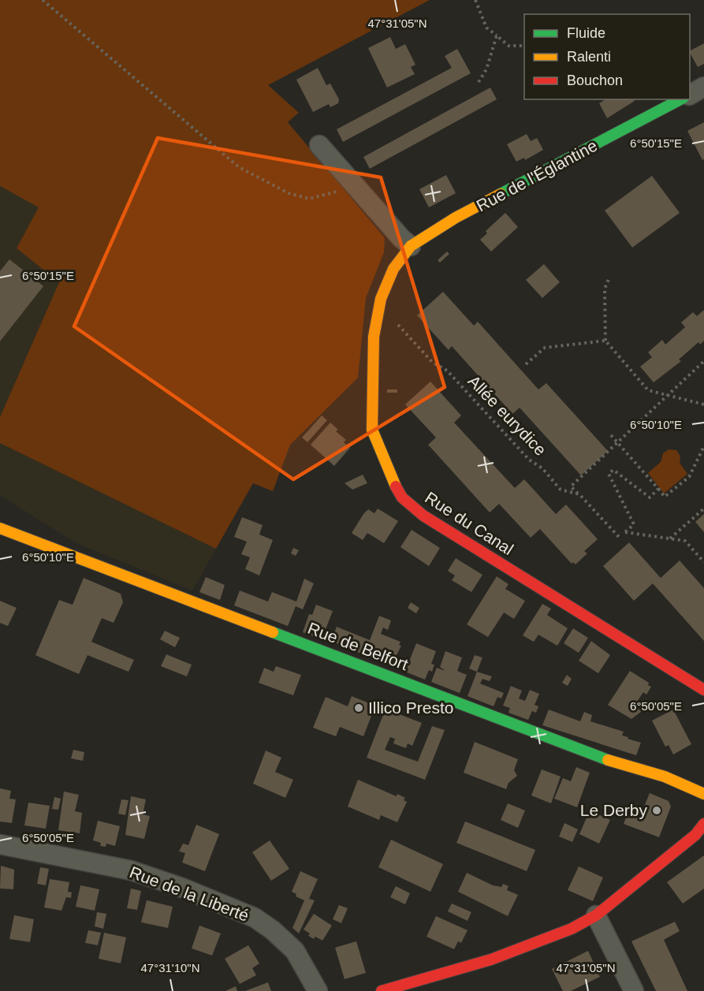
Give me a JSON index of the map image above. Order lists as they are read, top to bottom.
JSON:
{
  "streets": {
    "street": [
      "Rue de l'Églantine",
      "Rue du Canal",
      "Rue de Belfort",
      "Rue de la Liberté"
    ],
    "path": ["Allée eurydice"]
  },
  "crossings": [
    ["Rue de l'Églantine", "Rue du Canal"],
    ["Allée eurydice", "Rue du Canal"]
  ],
  "places": ["Illico Presto", "Le Derby"],
  "legend": ["Fluide", "Ralenti", "Bouchon"],
  "coordinates": [
    "47°31'05\"N",
    "6°50'15\"E",
    "6°50'10\"E",
    "6°50'05\"E",
    "47°31'10\"N"
  ]
}
